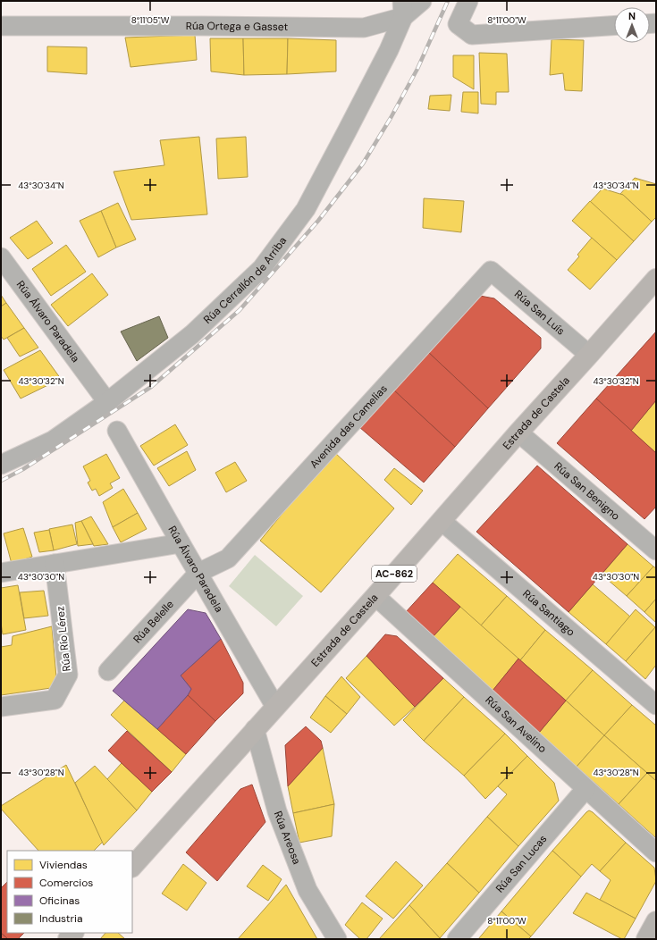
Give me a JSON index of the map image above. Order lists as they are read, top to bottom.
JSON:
{
  "streets": {
    "main road": ["Estrada de Castela", "AC-862"],
    "street": [
      "Rúa Ortega e Gasset",
      "Rúa Cerrallón de Arriba",
      "Rúa San Luís",
      "Rúa Álvaro Paradela",
      "Avenida das Camelias",
      "Rúa San Benigno",
      "Rúa Santiago",
      "Rúa Belelle",
      "Rúa Río Lérez",
      "Rúa San Avelino",
      "Rúa Areosa",
      "Rúa San Lucas"
    ]
  },
  "crossings": [
    ["Rúa Ortega e Gasset", "Rúa Cerrallón de Arriba"],
    ["Rúa Cerrallón de Arriba", "Rúa Álvaro Paradela"],
    ["Rúa San Luís", "Estrada de Castela"],
    ["Rúa San Luís", "Avenida das Camelias"],
    ["Rúa Álvaro Paradela", "Estrada de Castela"],
    ["Rúa Álvaro Paradela", "Avenida das Camelias"],
    ["Rúa Álvaro Paradela", "Rúa Belelle"],
    ["Estrada de Castela", "Rúa San Benigno"],
    ["Estrada de Castela", "Rúa Santiago"],
    ["Estrada de Castela", "Rúa San Avelino"],
    ["Estrada de Castela", "Rúa Areosa"],
    ["Avenida das Camelias", "Rúa Belelle"],
    ["Rúa San Avelino", "Rúa San Lucas"]
  ],
  "legend": [
    "Viviendas",
    "Comercios",
    "Oficinas",
    "Industria"
  ],
  "north": "top",
  "coordinates": [
    "8°11'05\"W",
    "8°11'00\"W",
    "43°30'34\"N",
    "43°30'32\"N",
    "43°30'30\"N",
    "43°30'28\"N"
  ]
}
